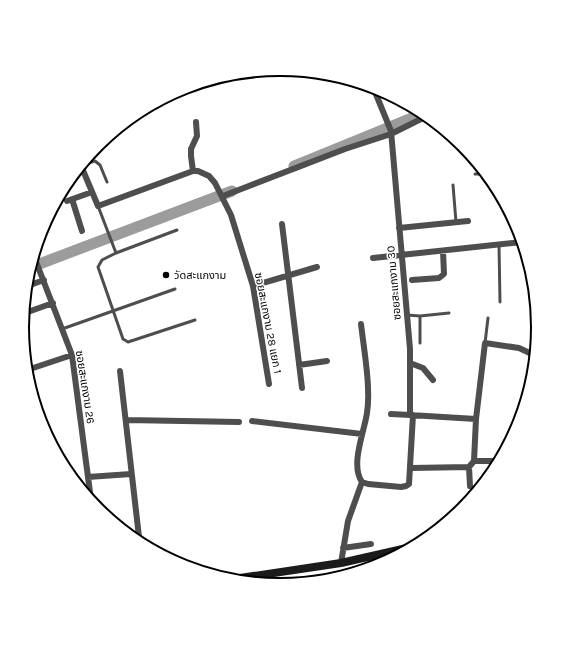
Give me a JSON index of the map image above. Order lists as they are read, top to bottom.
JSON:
{
  "streets": {
    "street": ["ซอยสะแกงาม 30", "ซอยสะแกงาม 28 แยก 1", "ซอยสะแกงาม 26"]
  },
  "places": ["วัดสะแกงาม"]
}
